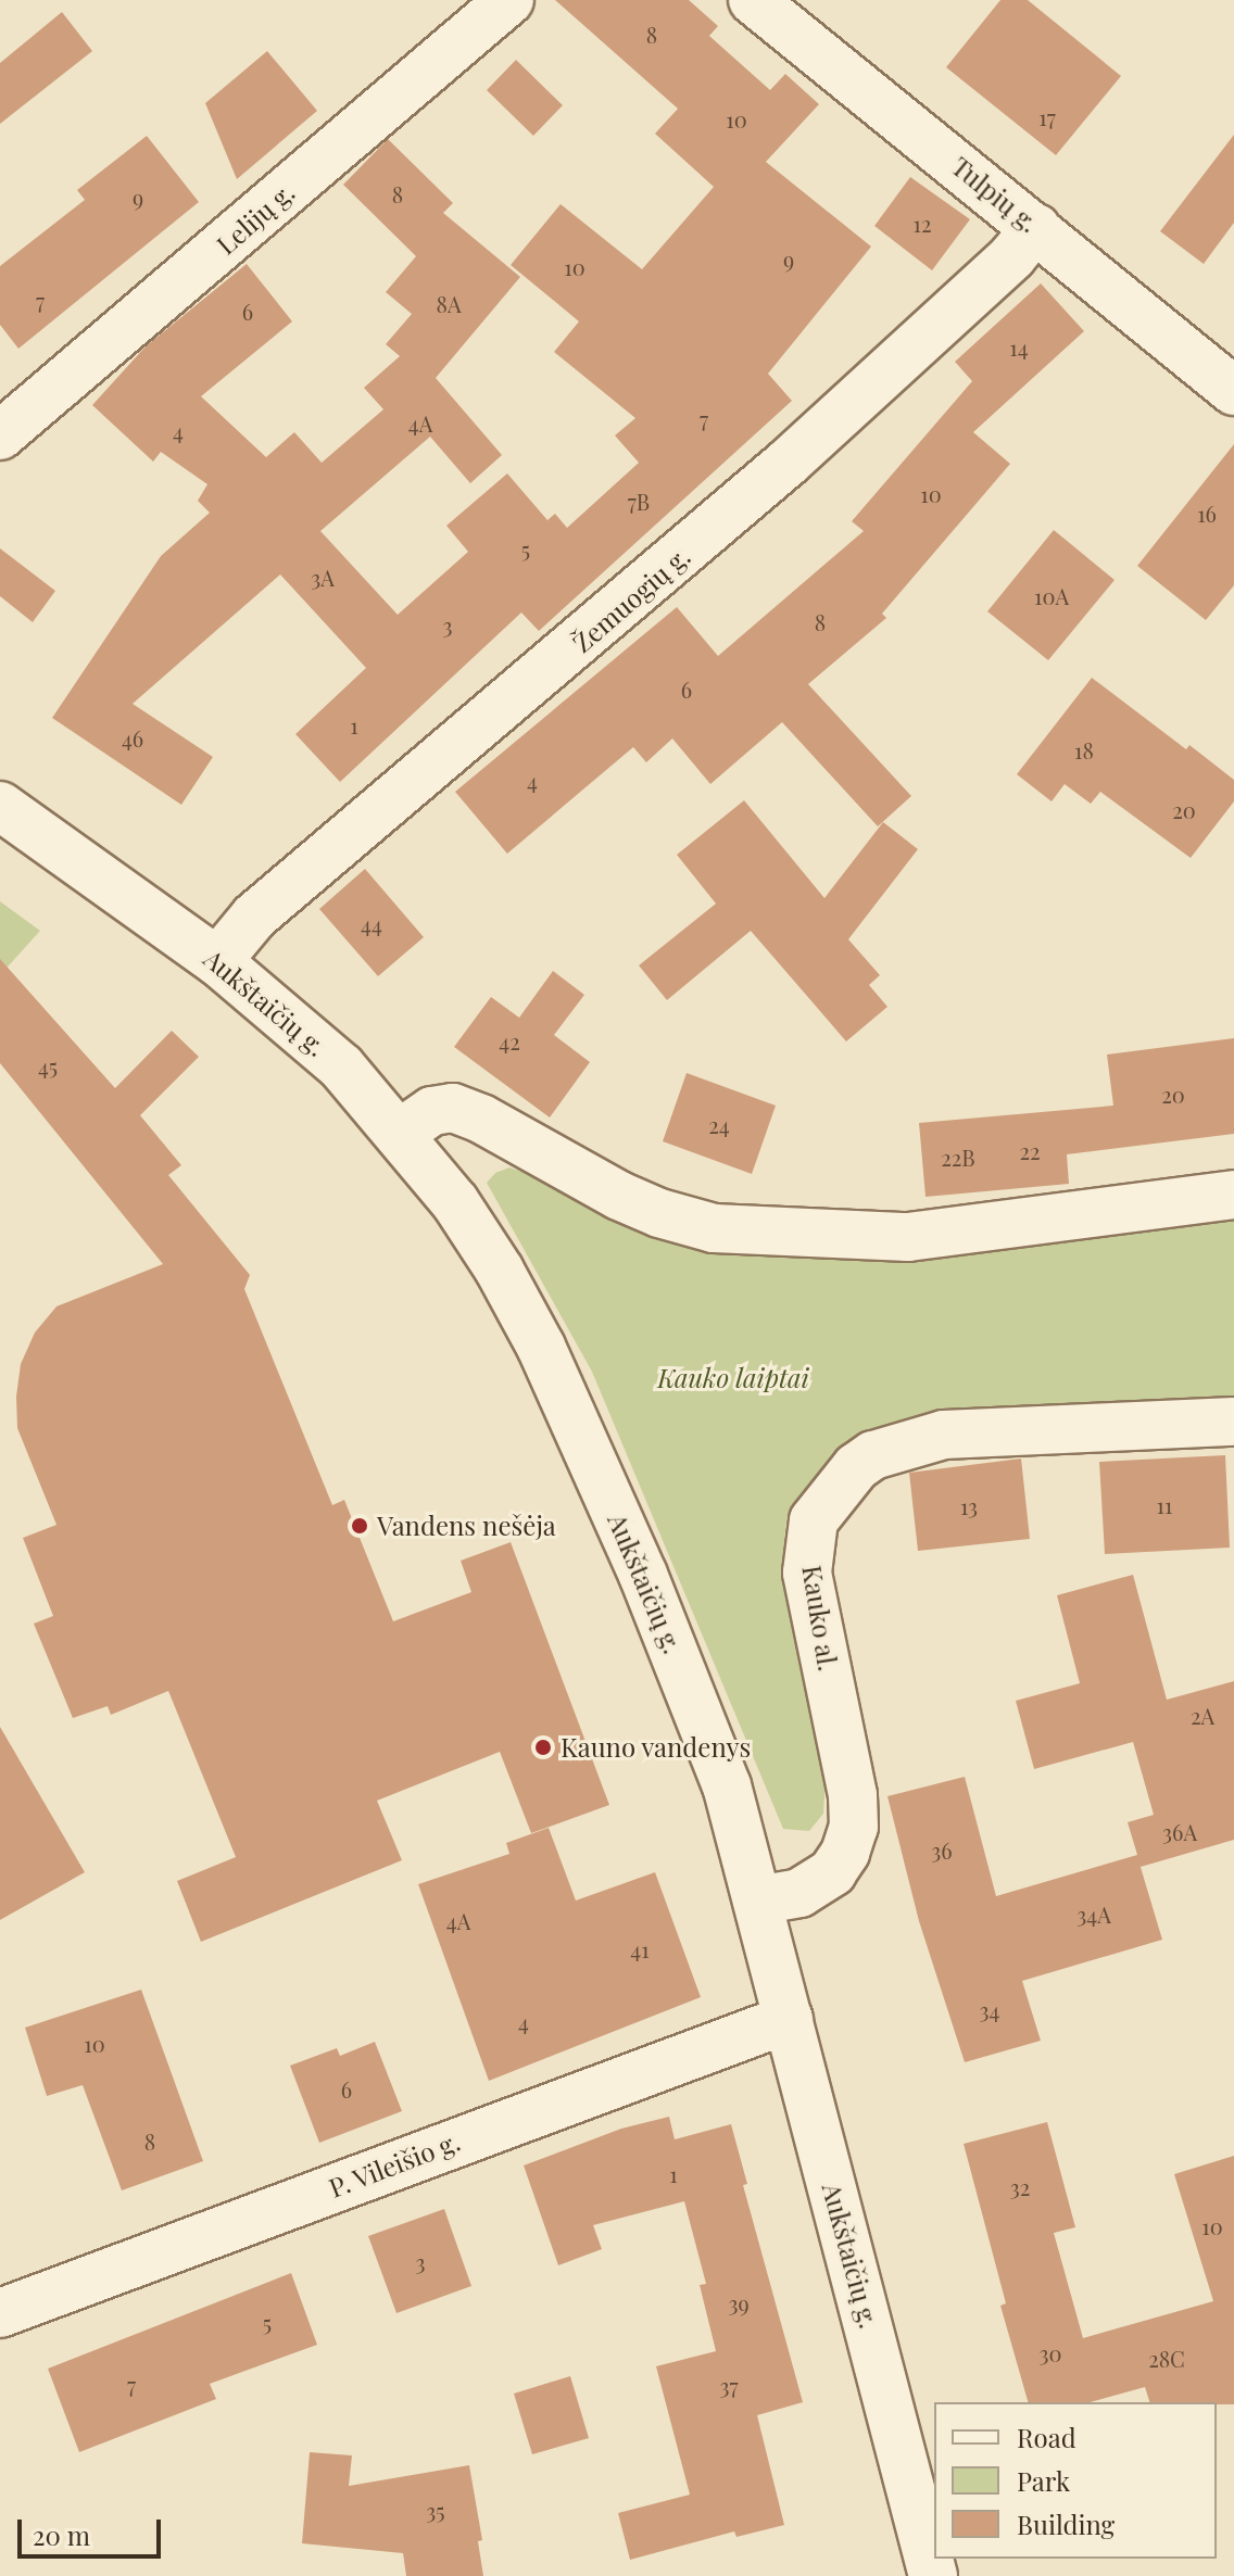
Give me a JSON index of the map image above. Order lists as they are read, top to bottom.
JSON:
{
  "streets": {
    "street": [
      "Tulpių g.",
      "Lelijų g.",
      "Žemuogių g.",
      "Aukštaičių g.",
      "Kauko al.",
      "P. Vileišio g."
    ]
  },
  "crossings": [
    ["Tulpių g.", "Žemuogių g."],
    ["Žemuogių g.", "Aukštaičių g."],
    ["Aukštaičių g.", "Kauko al."],
    ["Aukštaičių g.", "P. Vileišio g."]
  ],
  "parks": ["Kauko laiptai"],
  "places": ["Vandens nešėja", "Kauno vandenys"],
  "house_numbers": [
    "8",
    "17",
    "10",
    "8",
    "9",
    "12",
    "9",
    "10",
    "7",
    "8A",
    "6",
    "14",
    "7",
    "4A",
    "4",
    "10",
    "7B",
    "16",
    "5",
    "3A",
    "10A",
    "8",
    "3",
    "6",
    "1",
    "46",
    "18",
    "4",
    "20",
    "44",
    "42",
    "45",
    "20",
    "24",
    "22",
    "22B",
    "11",
    "13",
    "2A",
    "36A",
    "36",
    "34A",
    "4A",
    "41",
    "34",
    "4",
    "10",
    "6",
    "8",
    "1",
    "32",
    "10",
    "3",
    "39",
    "5",
    "30",
    "28C",
    "7",
    "37",
    "35"
  ],
  "legend": ["Road", "Park", "Building"],
  "scale_bar": "20 m"
}
